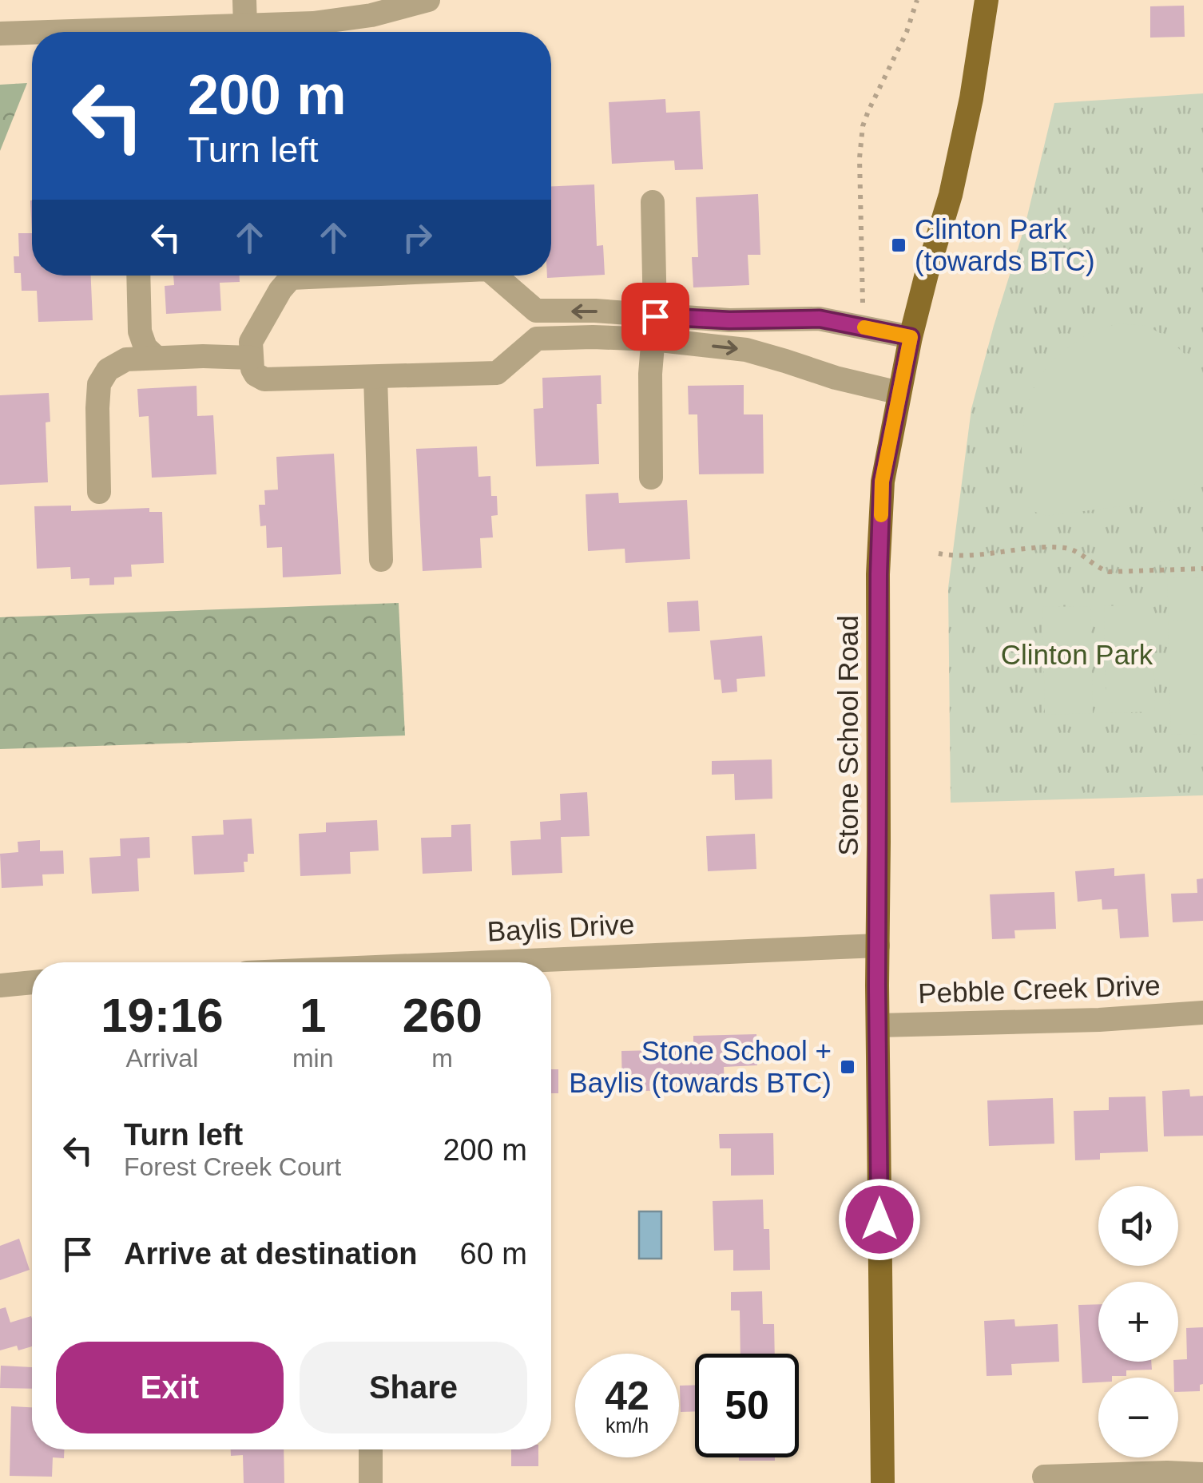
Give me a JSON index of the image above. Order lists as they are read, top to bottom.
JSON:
{
  "streets": {
    "main road": ["Stone School Road"],
    "street": ["Baylis Drive", "Pebble Creek Drive"]
  },
  "crossings": [
    ["Stone School Road", "Baylis Drive"],
    ["Stone School Road", "Pebble Creek Drive"]
  ],
  "parks": ["Clinton Park"],
  "places": {
    "transit": ["Clinton Park (towards BTC)", "Stone School + Baylis (towards BTC)"]
  },
  "page": {
    "turn": ["200 m", "Turn left"],
    "eta": [
      "19:16",
      "Arrival",
      "1",
      "min",
      "260",
      "m"
    ],
    "list": [
      {
        "name": "Turn left",
        "note": "Forest Creek Court",
        "value": "200 m"
      },
      {
        "name": "Arrive at destination",
        "value": "60 m"
      }
    ],
    "map_buttons": ["+", "−"],
    "buttons": ["Exit", "Share"],
    "speed": "42 km/h",
    "limit": "50"
  }
}
